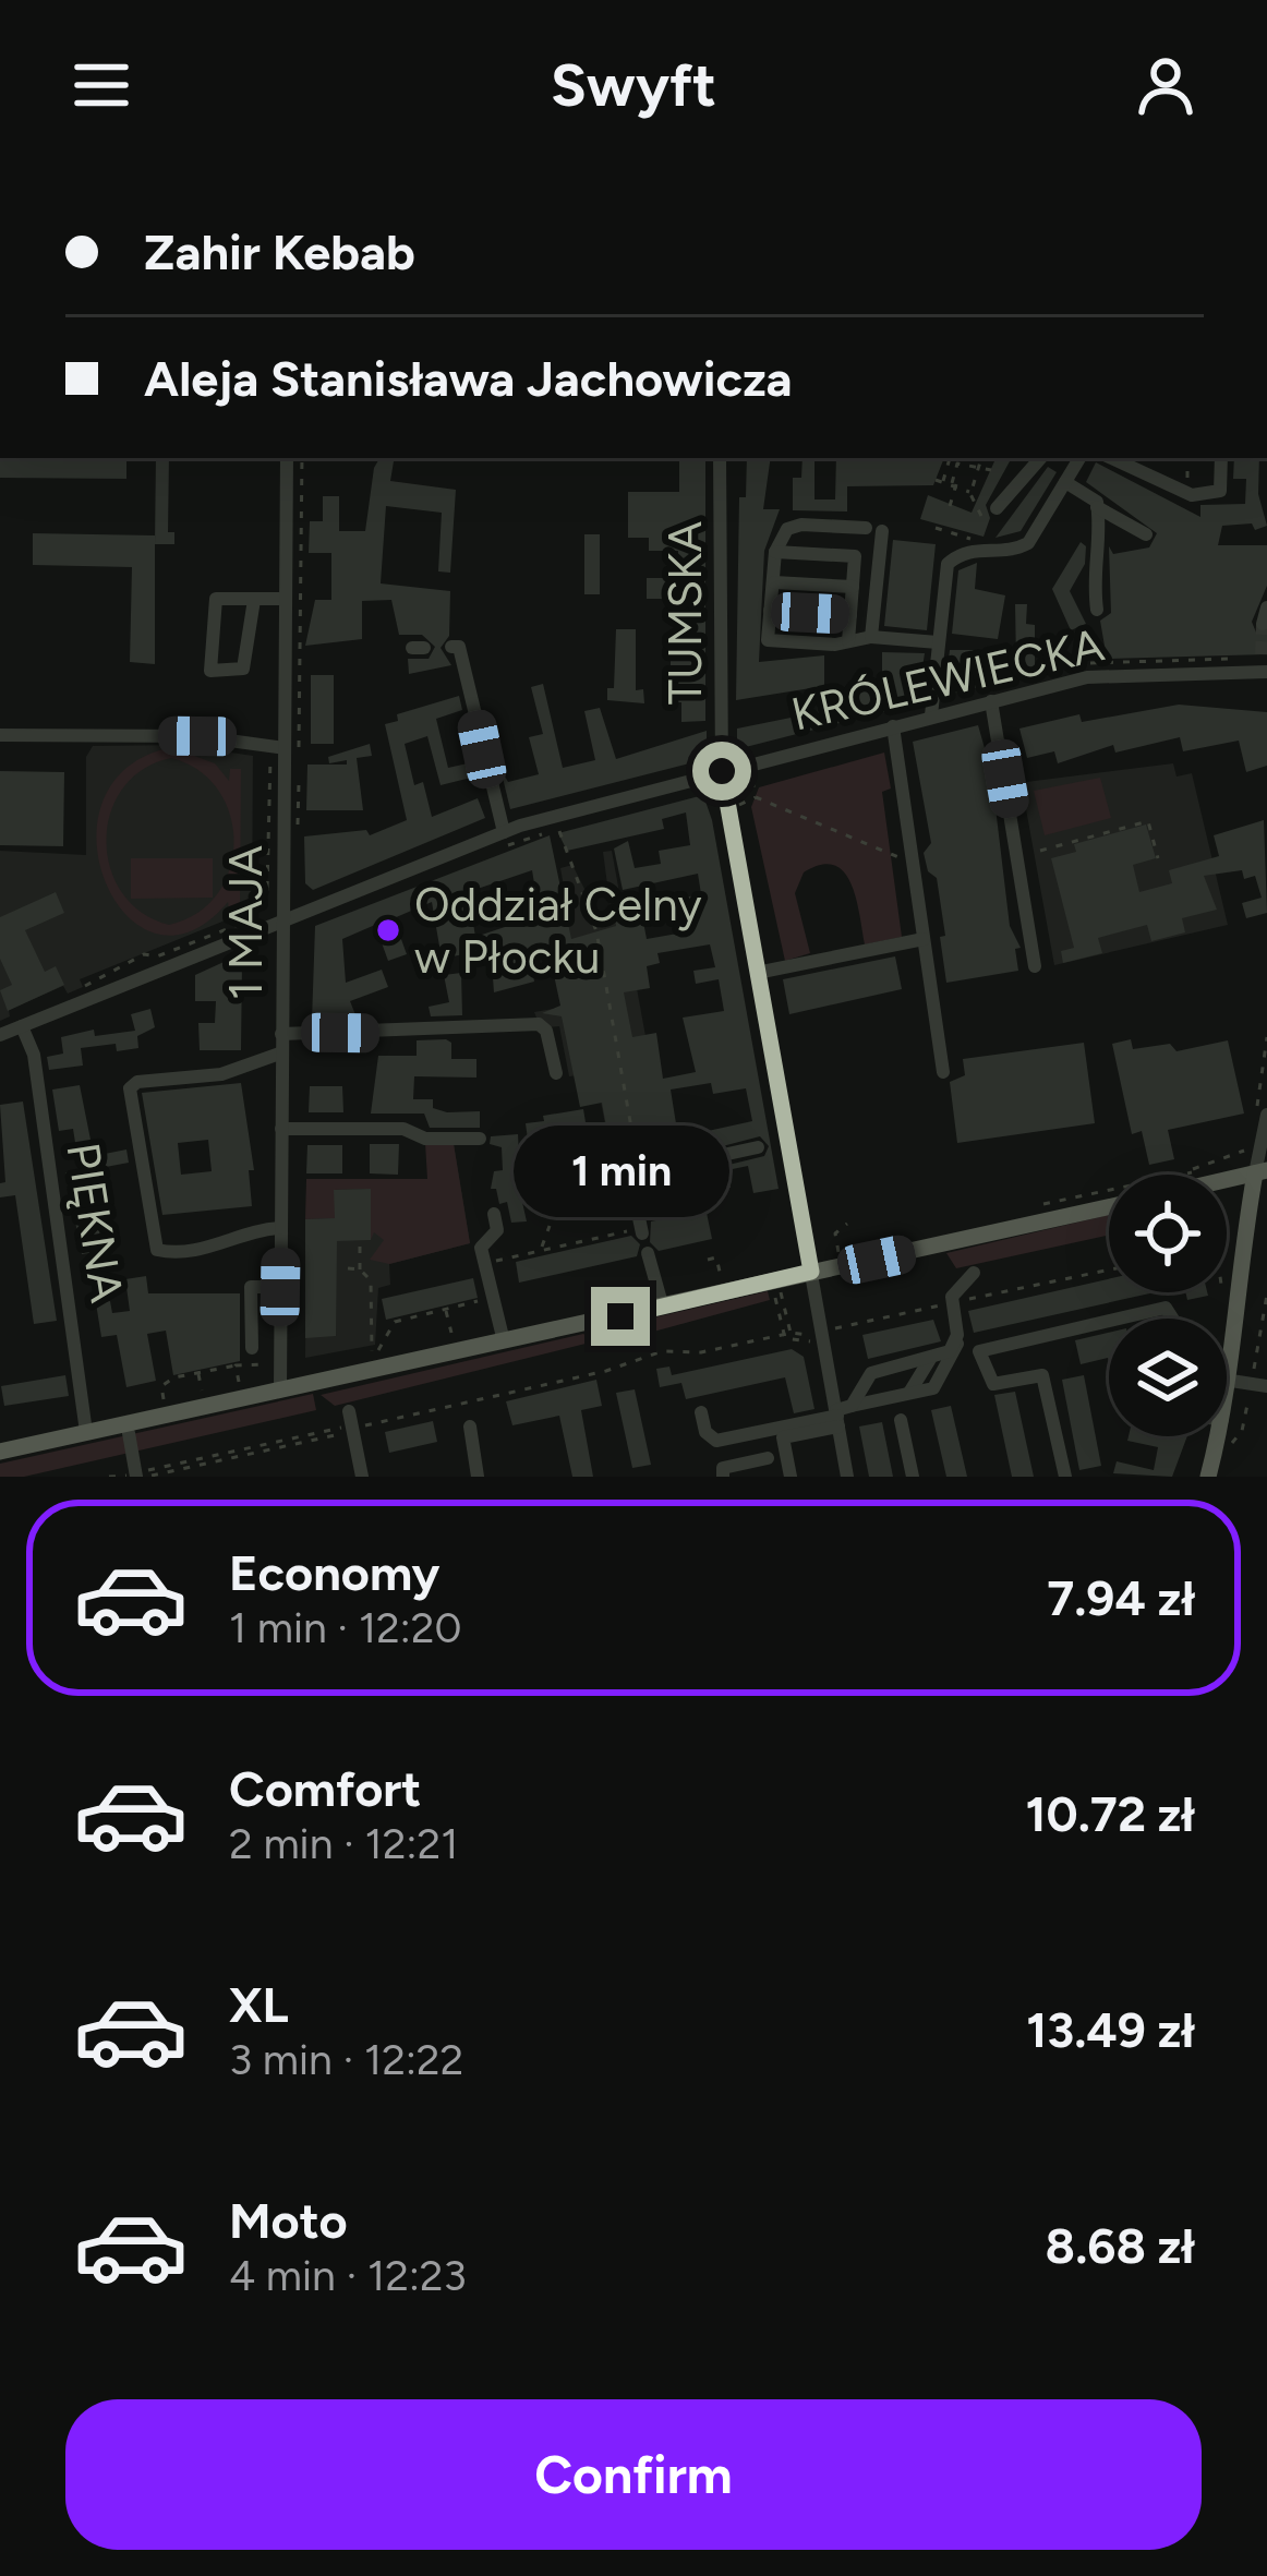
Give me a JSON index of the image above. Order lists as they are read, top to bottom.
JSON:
{
  "streets": {
    "street": [
      "TUMSKA",
      "KRÓLEWIECKA",
      "1 MAJA",
      "PIĘKNA"
    ]
  },
  "crossings": [
    ["TUMSKA", "KRÓLEWIECKA"],
    ["KRÓLEWIECKA", "1 MAJA"],
    ["KRÓLEWIECKA", "PIĘKNA"]
  ],
  "places": ["Oddział Celny w Płocku"],
  "page": {
    "header": "Swyft",
    "banner": ["Zahir Kebab", "Aleja Stanisława Jachowicza"],
    "bubble": "1 min",
    "list": [
      {
        "name": "Economy",
        "note": "1 min · 12:20",
        "value": "7.94 zł"
      },
      {
        "name": "Comfort",
        "note": "2 min · 12:21",
        "value": "10.72 zł"
      },
      {
        "name": "XL",
        "note": "3 min · 12:22",
        "value": "13.49 zł"
      },
      {
        "name": "Moto",
        "note": "4 min · 12:23",
        "value": "8.68 zł"
      }
    ],
    "buttons": "Confirm"
  }
}
